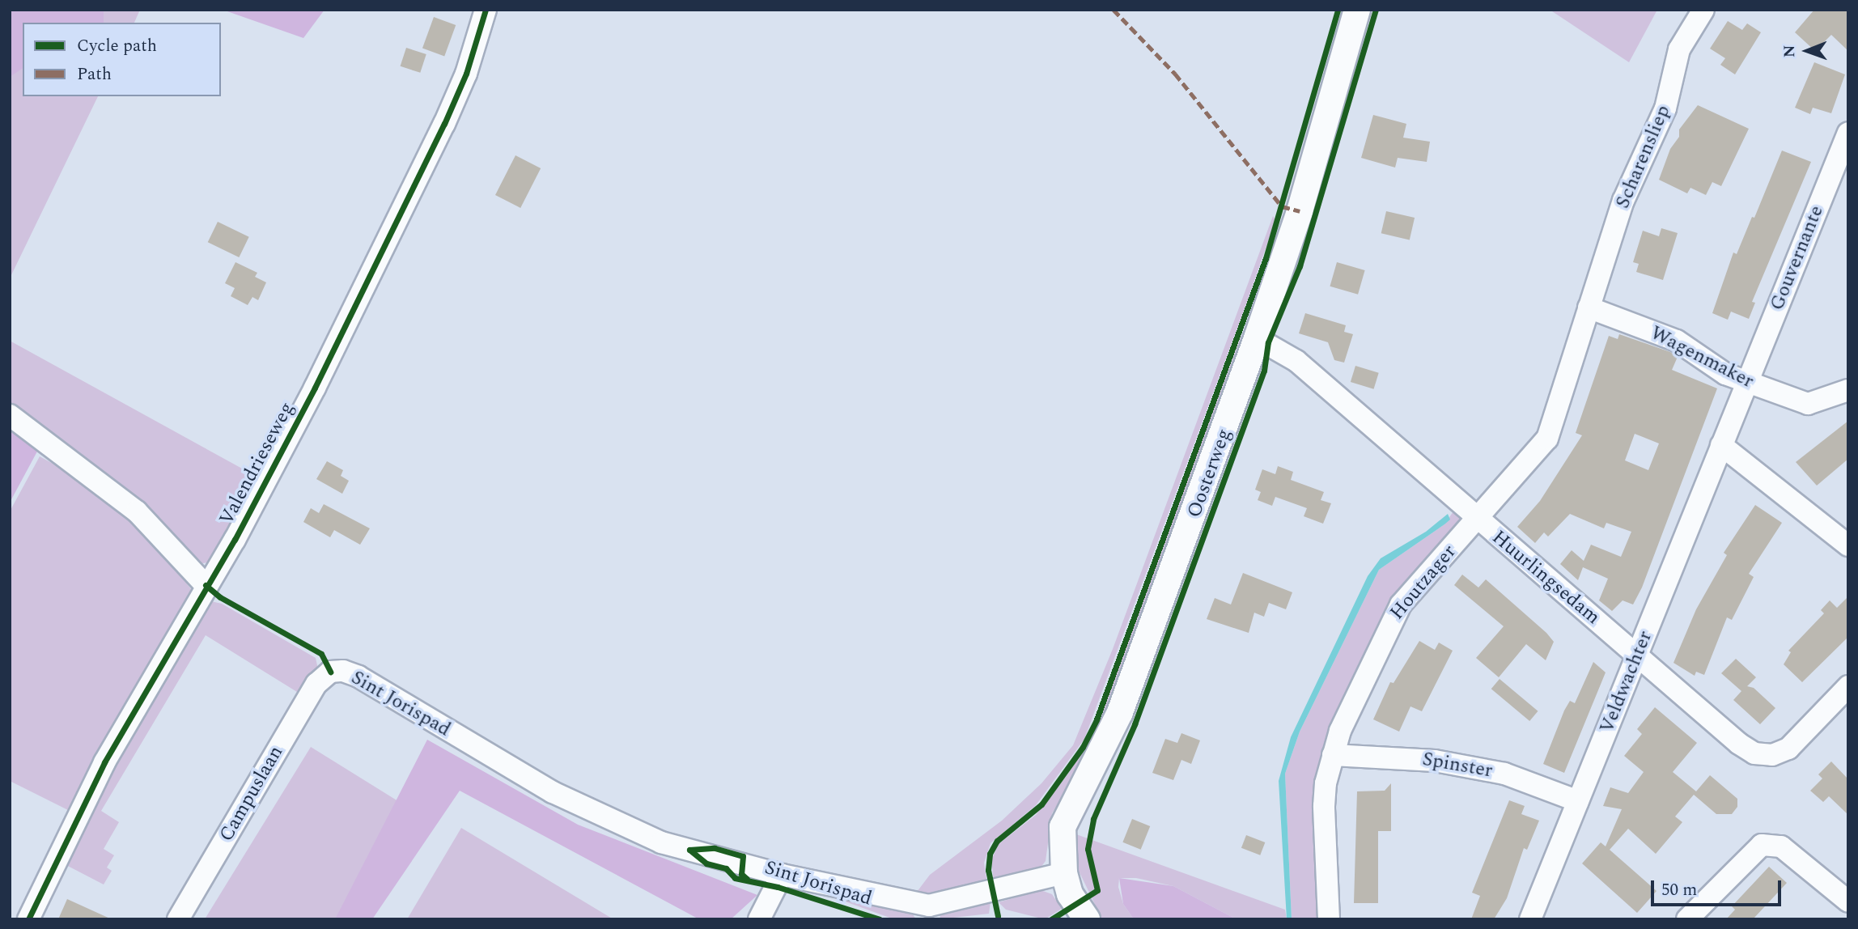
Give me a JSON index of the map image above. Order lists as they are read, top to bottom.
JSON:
{
  "streets": {
    "street": [
      "Scharensliep",
      "Gouvernante",
      "Wagenmaker",
      "Valendrieseweg",
      "Oosterweg",
      "Huurlingsedam",
      "Houtzager",
      "Veldwachter",
      "Sint Jorispad",
      "Spinster",
      "Campuslaan"
    ]
  },
  "crossings": [
    ["Scharensliep", "Wagenmaker"],
    ["Scharensliep", "Houtzager"],
    ["Gouvernante", "Wagenmaker"],
    ["Gouvernante", "Veldwachter"],
    ["Wagenmaker", "Houtzager"],
    ["Wagenmaker", "Veldwachter"],
    ["Oosterweg", "Huurlingsedam"],
    ["Huurlingsedam", "Houtzager"],
    ["Huurlingsedam", "Veldwachter"],
    ["Houtzager", "Spinster"],
    ["Veldwachter", "Spinster"],
    ["Sint Jorispad", "Campuslaan"]
  ],
  "legend": ["Cycle path", "Path"],
  "scale_bar": "50 m",
  "north": "left"
}
